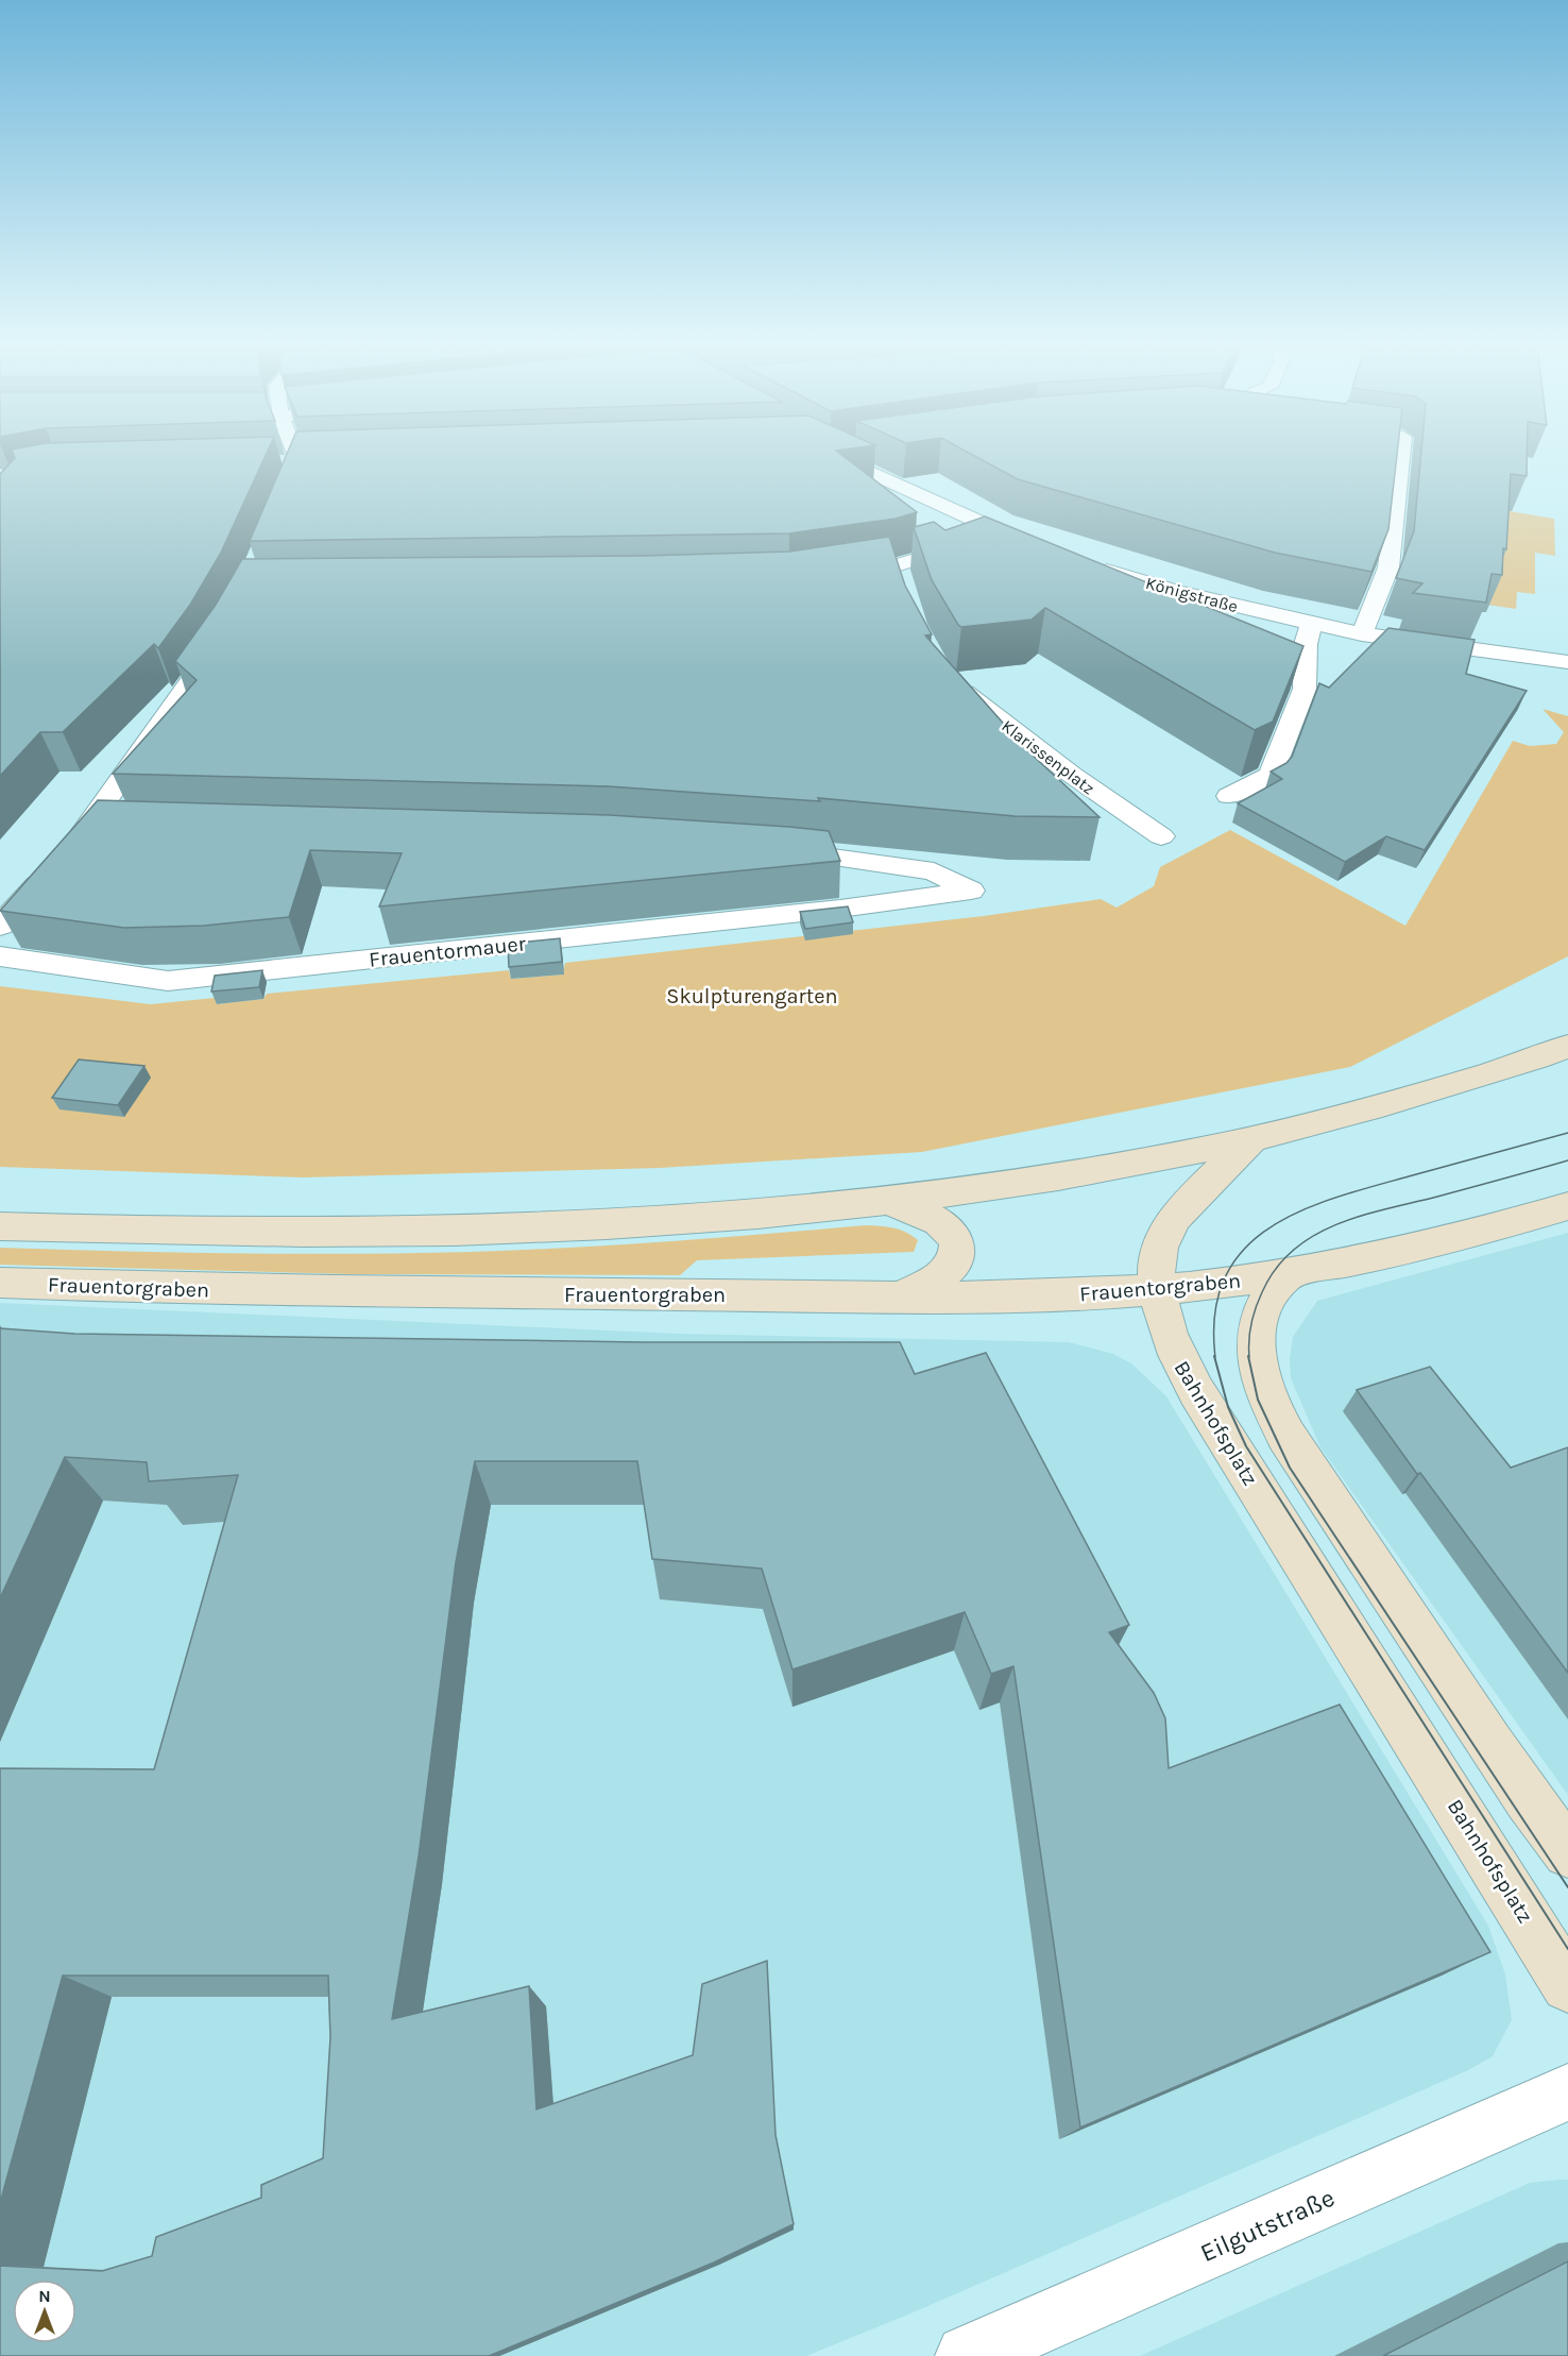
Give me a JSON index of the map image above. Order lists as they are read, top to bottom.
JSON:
{
  "streets": {
    "main road": ["Frauentorgraben", "Bahnhofsplatz"],
    "street": [
      "Königstraße",
      "Klarissenplatz",
      "Frauentormauer",
      "Eilgutstraße"
    ]
  },
  "crossings": [
    ["Frauentorgraben", "Bahnhofsplatz"]
  ],
  "parks": ["Skulpturengarten"],
  "north": "top"
}
